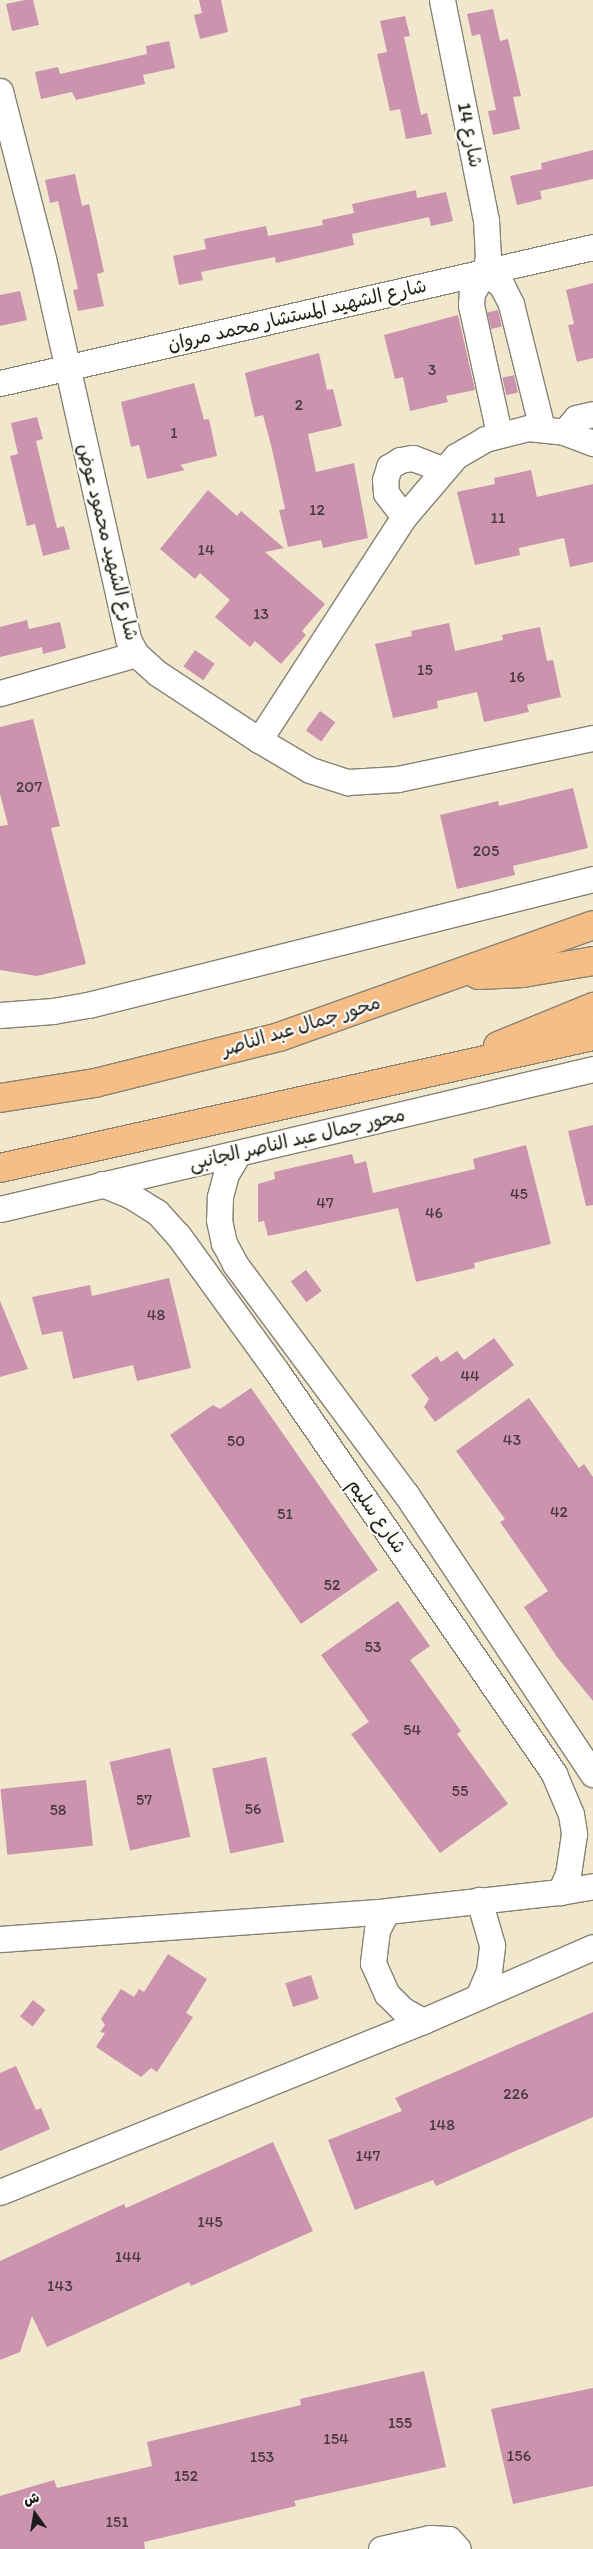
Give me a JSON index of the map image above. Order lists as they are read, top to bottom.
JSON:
{
  "streets": {
    "main road": ["محور جمال عبد الناصر"],
    "street": [
      "شارع 14",
      "شارع الشهيد المستشار محمد مروان",
      "شارع الشهيد محمود عوض",
      "محور جمال عبد الناصر الجانبى",
      "شارع سليم"
    ]
  },
  "crossings": [
    ["شارع 14", "شارع الشهيد المستشار محمد مروان"],
    ["شارع الشهيد المستشار محمد مروان", "شارع الشهيد محمود عوض"],
    ["محور جمال عبد الناصر الجانبى", "شارع سليم"]
  ],
  "house_numbers": [
    "3",
    "2",
    "1",
    "12",
    "11",
    "14",
    "13",
    "15",
    "16",
    "207",
    "205",
    "45",
    "47",
    "46",
    "48",
    "44",
    "43",
    "50",
    "42",
    "51",
    "52",
    "53",
    "54",
    "55",
    "57",
    "56",
    "58",
    "226",
    "148",
    "147",
    "145",
    "144",
    "143",
    "155",
    "154",
    "156",
    "153",
    "152",
    "151"
  ],
  "north": "top"
}
